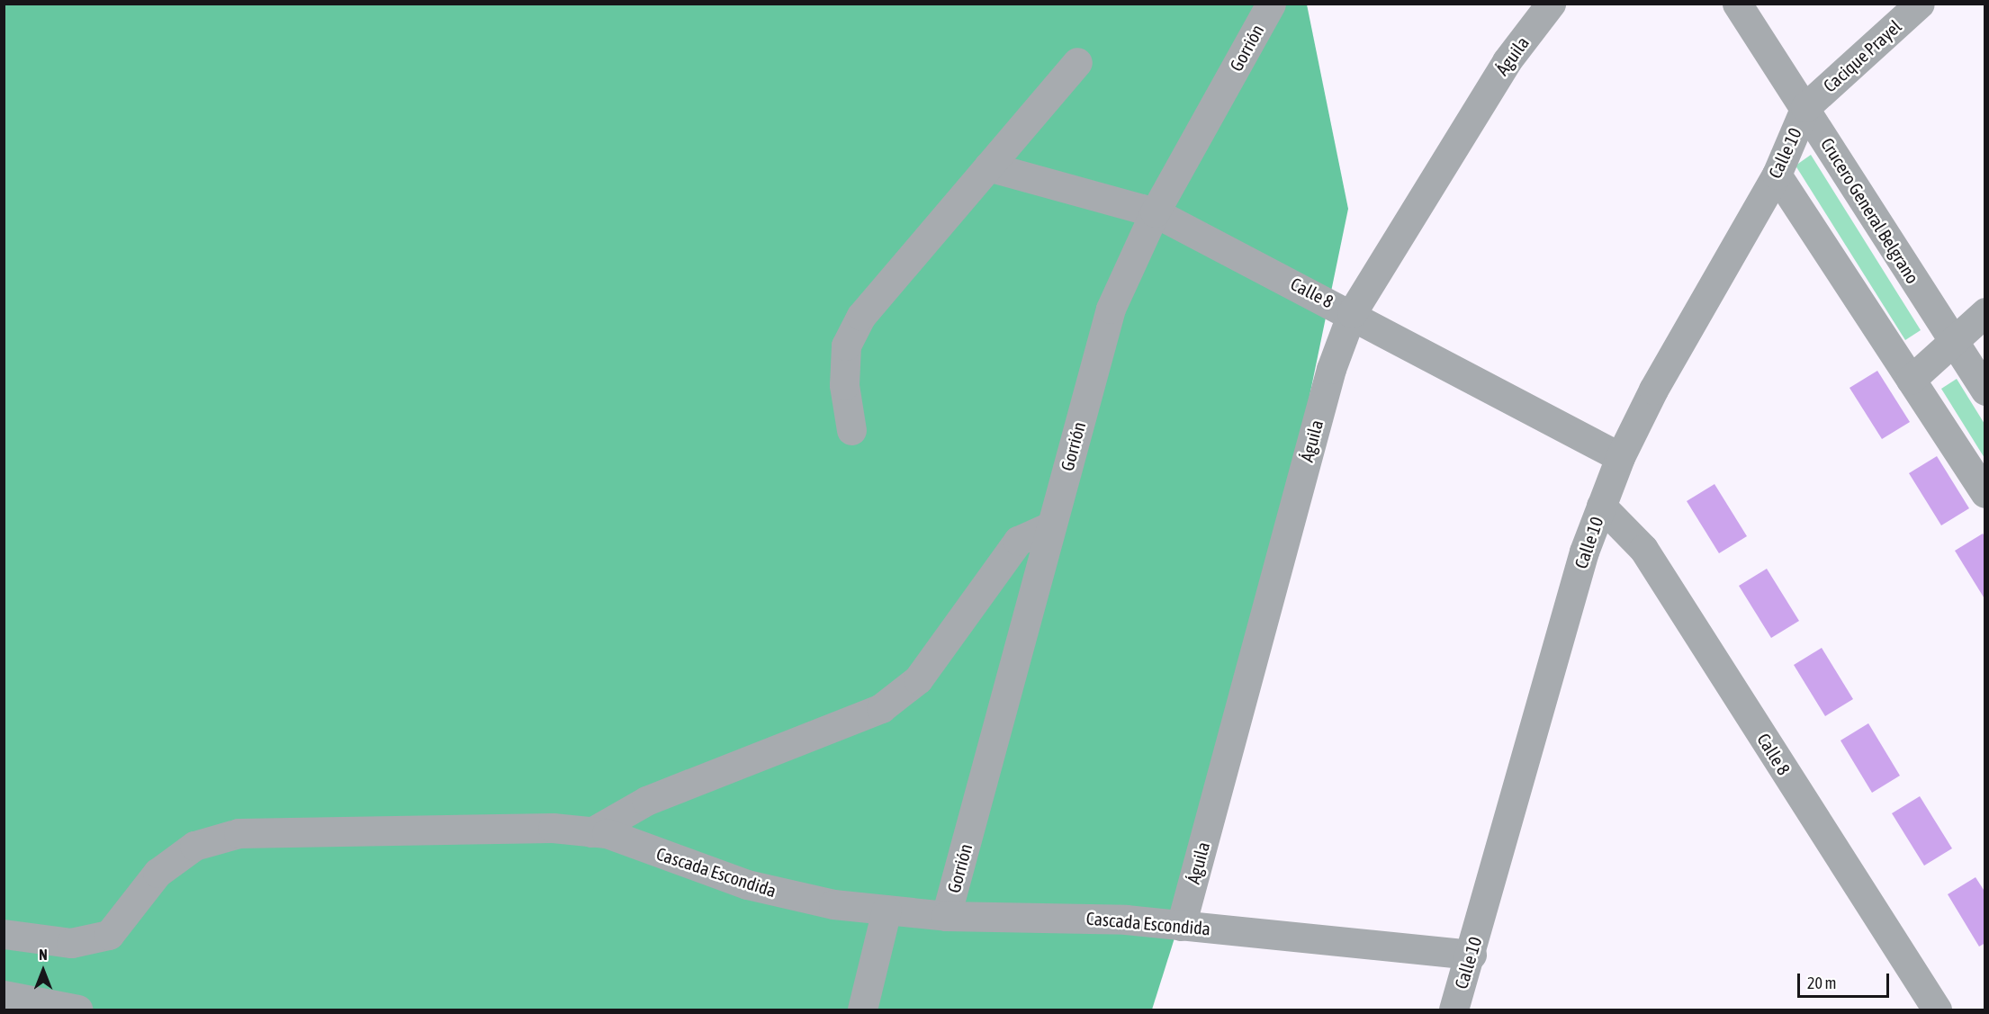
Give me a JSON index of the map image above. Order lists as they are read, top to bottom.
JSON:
{
  "streets": {
    "street": [
      "Gorrión",
      "Águila",
      "Cacique Prayel",
      "Calle 10",
      "Crucero General Belgrano",
      "Calle 8",
      "Cascada Escondida"
    ]
  },
  "crossings": [
    ["Gorrión", "Calle 8"],
    ["Gorrión", "Cascada Escondida"],
    ["Águila", "Calle 8"],
    ["Águila", "Cascada Escondida"],
    ["Cacique Prayel", "Calle 10"],
    ["Cacique Prayel", "Crucero General Belgrano"],
    ["Calle 10", "Crucero General Belgrano"],
    ["Calle 10", "Calle 8"],
    ["Calle 10", "Cascada Escondida"]
  ],
  "scale_bar": "20 m",
  "north": "top"
}
